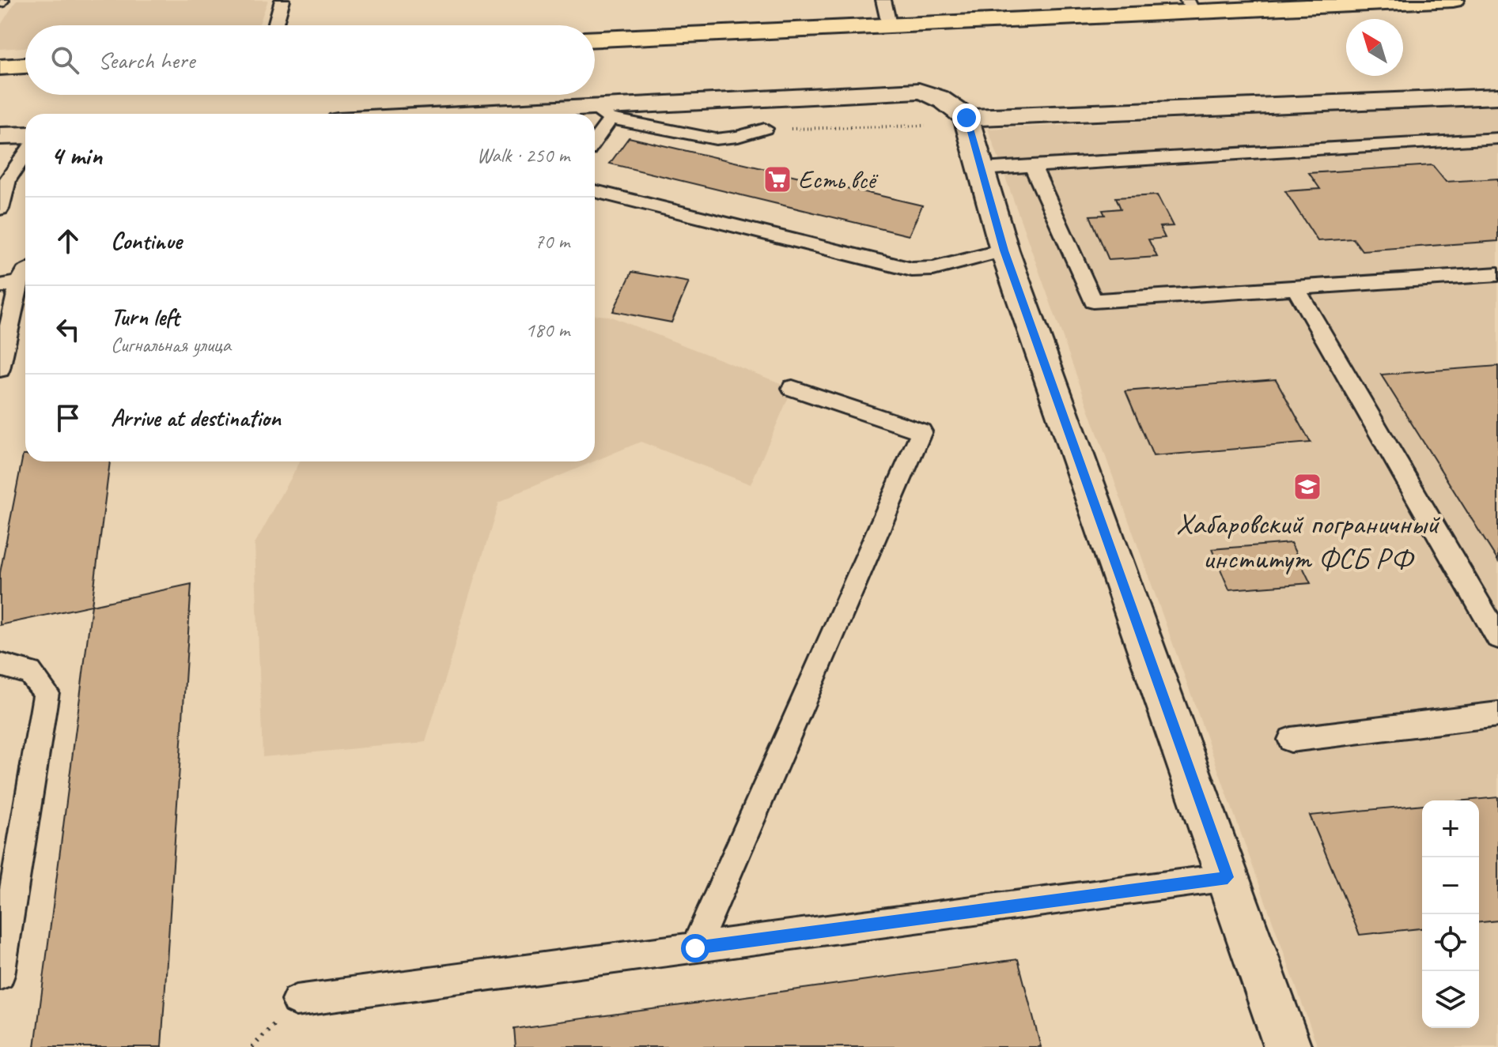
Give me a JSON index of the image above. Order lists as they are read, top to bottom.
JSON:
{
  "places": {
    "supermarket": ["Есть всё"],
    "school or university": ["Хабаровский пограничный институт ФСБ РФ"]
  },
  "north": "top left",
  "page": {
    "search": "Search here",
    "heading": ["4 min", "Walk · 250 m"],
    "list": [
      ["Continue", "70 m"],
      ["Turn left", "Сигнальная улица", "180 m"],
      "Arrive at destination"
    ],
    "map_buttons": ["+", "−"]
  }
}
